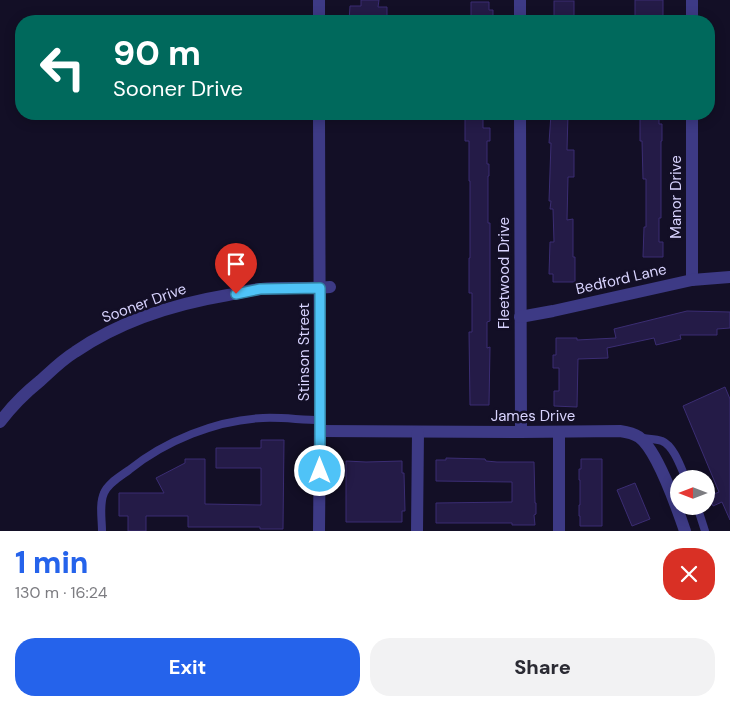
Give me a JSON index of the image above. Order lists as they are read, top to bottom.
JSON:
{
  "streets": {
    "street": [
      "Manor Drive",
      "Fleetwood Drive",
      "Bedford Lane",
      "Sooner Drive",
      "Stinson Street",
      "James Drive"
    ]
  },
  "crossings": [
    ["Manor Drive", "Bedford Lane"],
    ["Fleetwood Drive", "Bedford Lane"],
    ["Fleetwood Drive", "James Drive"],
    ["Sooner Drive", "Stinson Street"],
    ["Stinson Street", "James Drive"]
  ],
  "north": "left",
  "page": {
    "turn": ["90 m", "Sooner Drive"],
    "heading": ["1 min", "130 m · 16:24"],
    "buttons": ["Exit", "Share"]
  }
}
